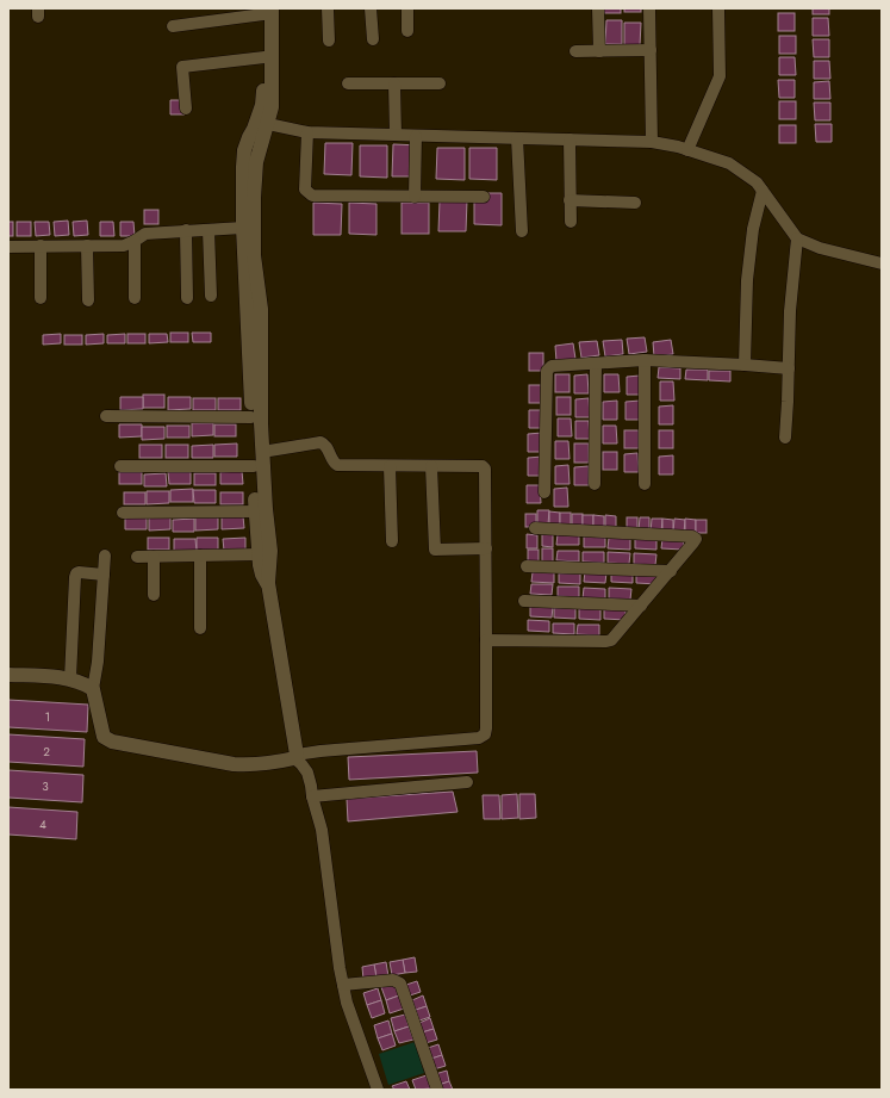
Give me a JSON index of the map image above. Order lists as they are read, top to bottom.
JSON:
{
  "house_numbers": [
    "1",
    "2",
    "3",
    "4"
  ]
}
